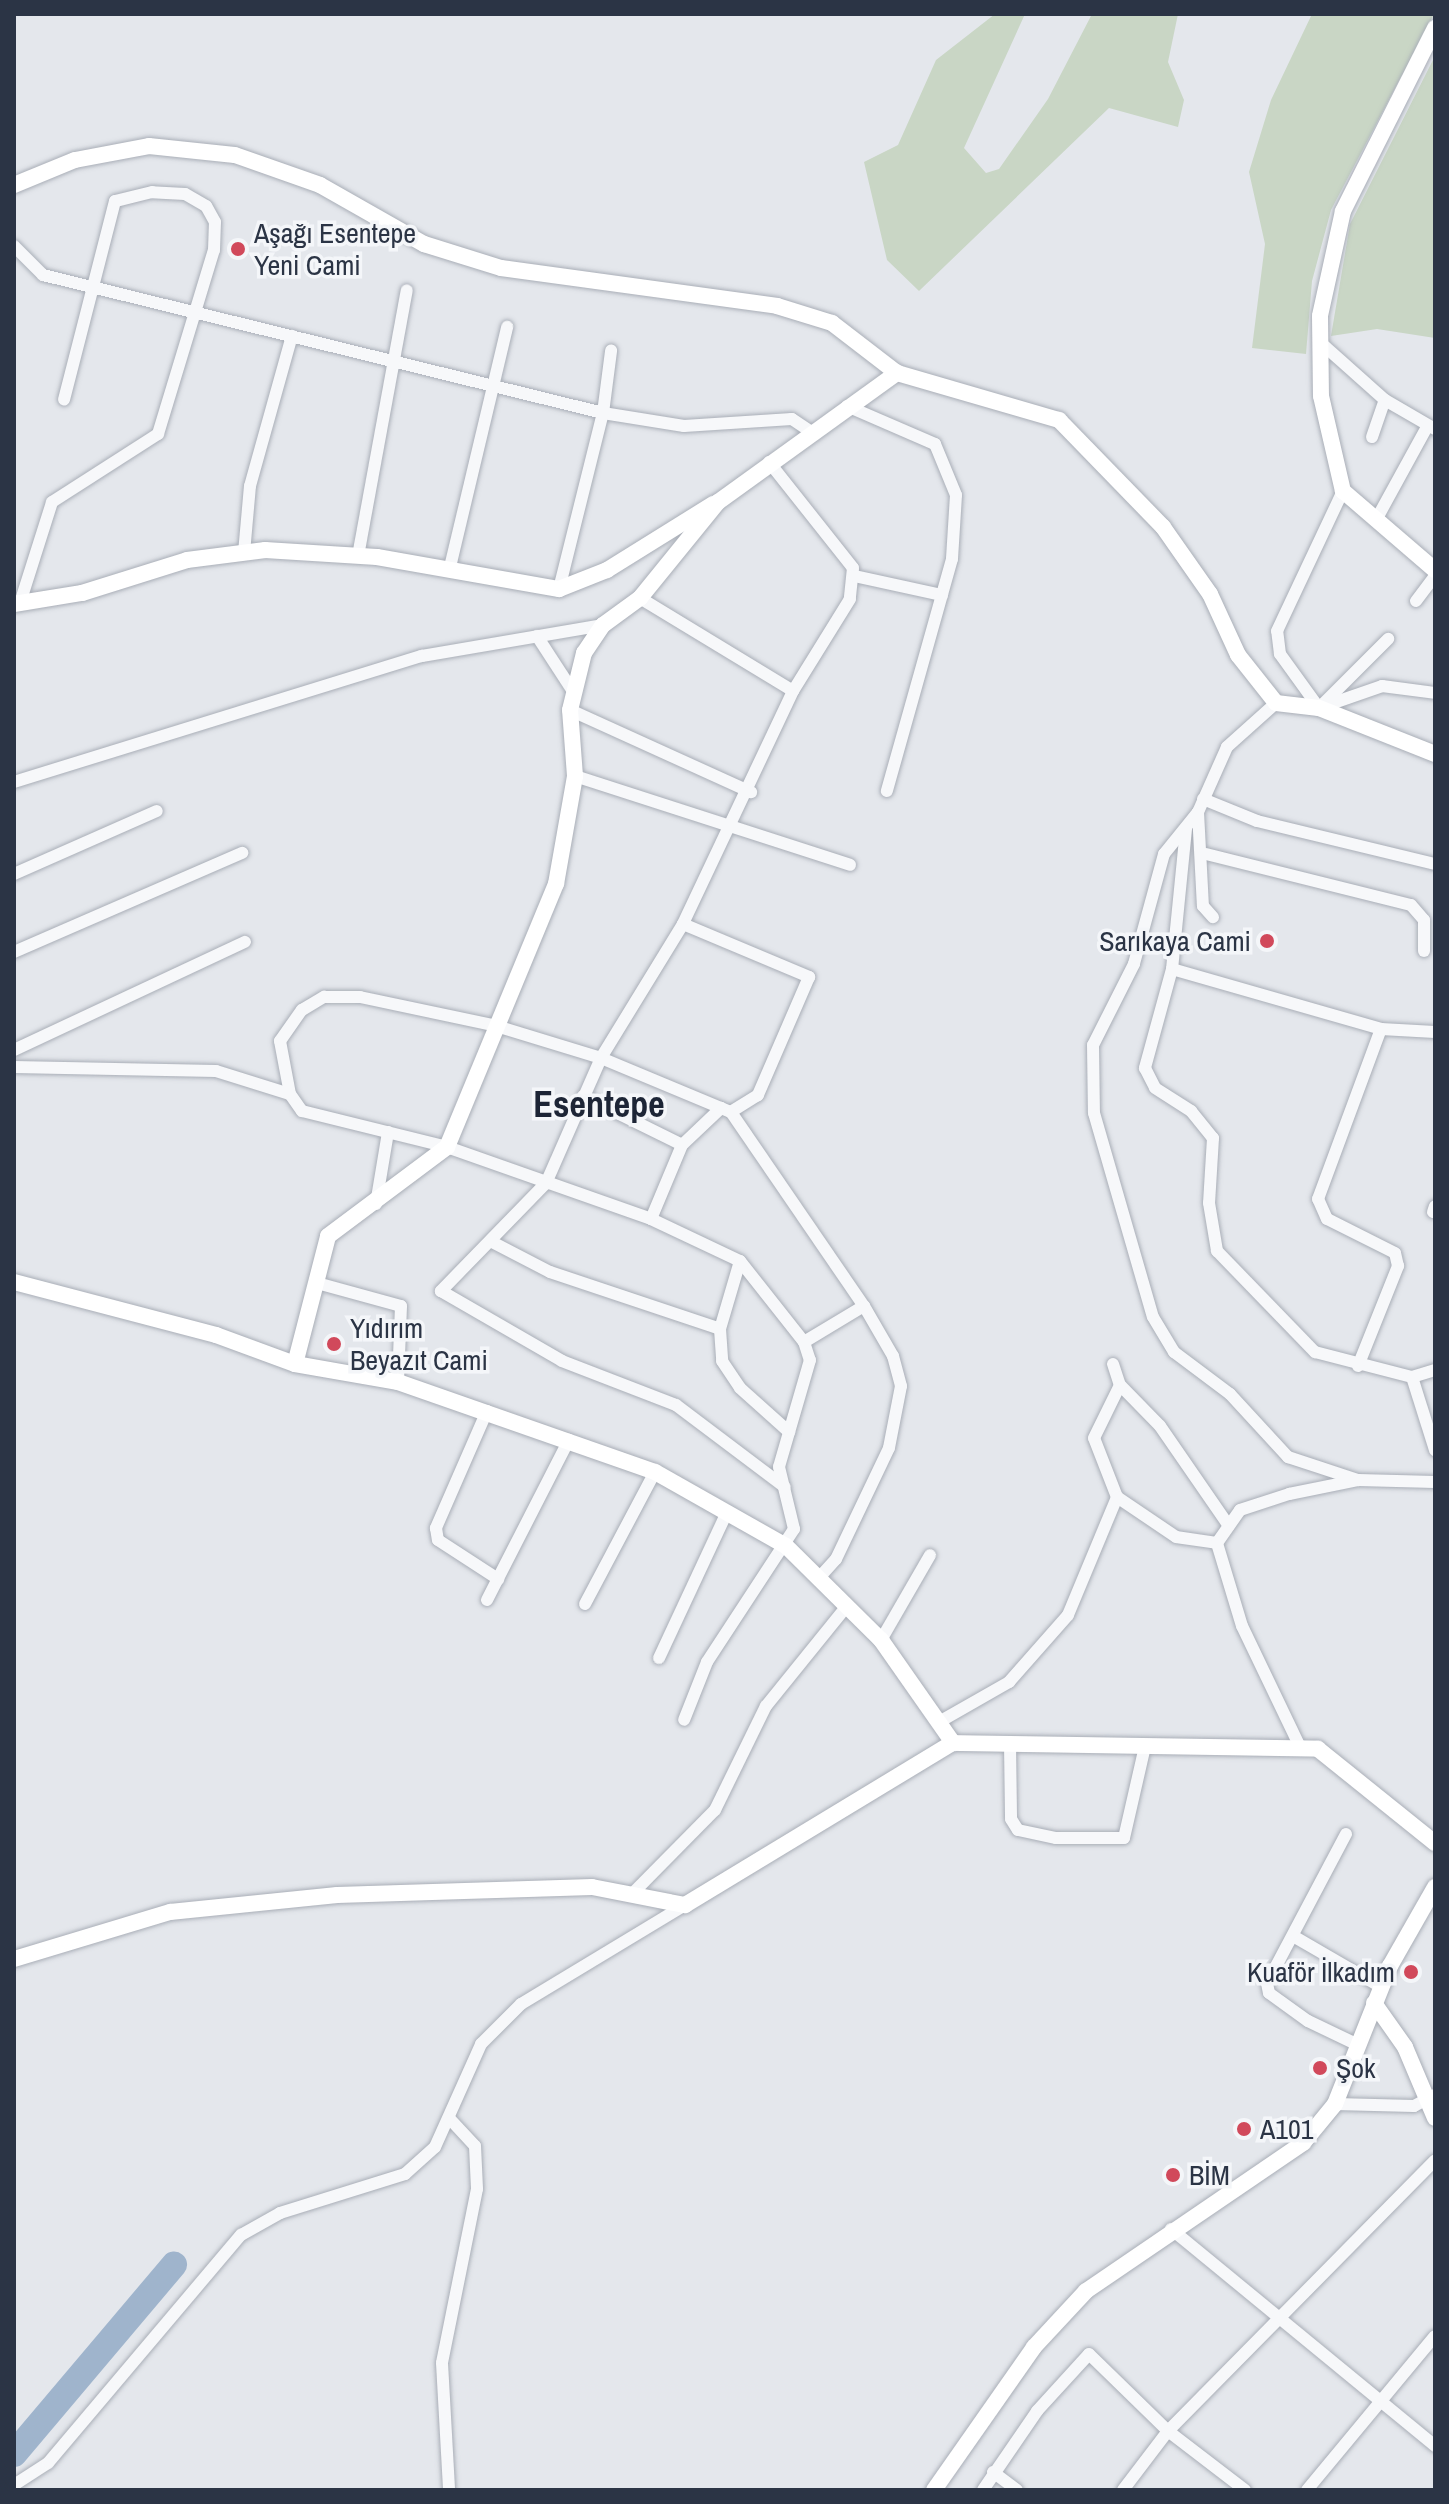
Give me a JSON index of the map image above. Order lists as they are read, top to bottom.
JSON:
{
  "districts": ["Esentepe"],
  "places": [
    "Aşağı Esentepe Yeni Cami",
    "Sarıkaya Cami",
    "Yıdırım Beyazıt Cami",
    "Kuaför İlkadım",
    "Şok",
    "A101",
    "BİM"
  ]
}
